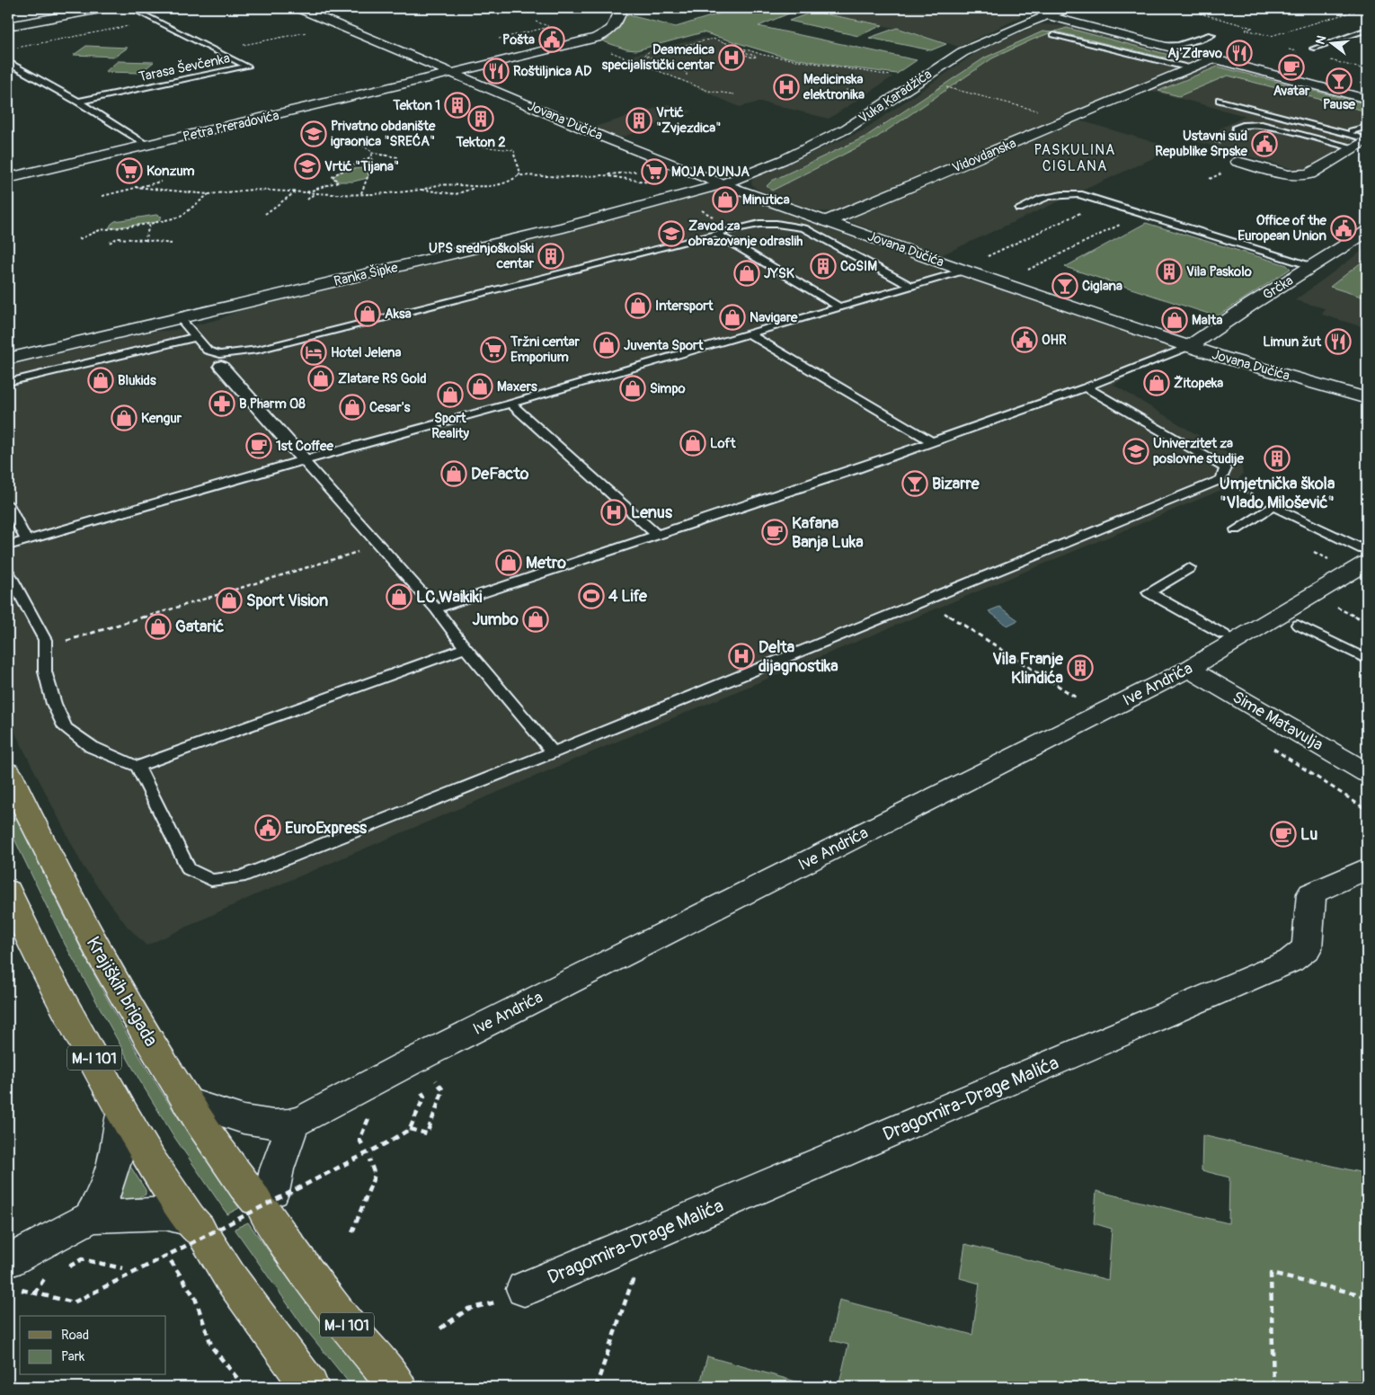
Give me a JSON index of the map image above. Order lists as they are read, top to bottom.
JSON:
{
  "streets": {
    "main road": ["Krajiških brigada", "M-I 101"],
    "street": [
      "Vuka Karadžića",
      "Jovana Dučića",
      "Petra Preradovića",
      "Vidovdanska",
      "Ranka Šipke",
      "Grčka",
      "Ive Andrića",
      "Sime Matavulja",
      "Dragomira-Drage Malića"
    ],
    "lane": ["Tarasa Ševčenka"]
  },
  "crossings": [
    ["Vuka Karadžića", "Jovana Dučića"],
    ["Vuka Karadžića", "Ranka Šipke"],
    ["Jovana Dučića", "Petra Preradovića"],
    ["Jovana Dučića", "Vidovdanska"],
    ["Jovana Dučića", "Ranka Šipke"],
    ["Jovana Dučića", "Grčka"],
    ["Ive Andrića", "Sime Matavulja"],
    ["Ive Andrića", "Krajiških brigada"]
  ],
  "districts": ["PASKULINA CIGLANA"],
  "places": {
    "public building": [
      "Pošta",
      "Ustavni sud Republike Srpske",
      "Office of the European Union",
      "OHR",
      "EuroExpress"
    ],
    "restaurant": ["Aj'Zdravo", "Roštiljnica AD", "Limun žut"],
    "hospital": [
      "Deamedica specijalistički centar",
      "Medicinska elektronika",
      "Lenus",
      "Delta dijagnostika"
    ],
    "cafe": [
      "Avatar",
      "1st Coffee",
      "Kafana Banja Luka",
      "Lu"
    ],
    "bar": ["Pause", "Ciglana", "Bizarre"],
    "building": [
      "Tekton 1",
      "Tekton 2",
      "Vrtić \"Zvjezdica\"",
      "UPS srednjoškolski centar",
      "CoSIM",
      "Vila Paskolo",
      "Umjetnička škola \"Vlado Milošević\"",
      "Vila Franje Klindića"
    ],
    "school or university": [
      "Privatno obdanište igraonica \"SREĆA\"",
      "Vrtić \"Tijana\"",
      "Zavod za obrazovanje odraslih",
      "Univerzitet za poslovne studije"
    ],
    "supermarket": ["Konzum", "MOJA DUNJA", "Tržni centar Emporium"],
    "shop": [
      "Minutica",
      "JYSK",
      "Intersport",
      "Aksa",
      "Navigare",
      "Malta",
      "Juventa Sport",
      "Zlatare RS Gold",
      "Blukids",
      "Žitopeka",
      "Maxers",
      "Simpo",
      "Sport Reality",
      "Cesar's",
      "Kengur",
      "Loft",
      "DeFacto",
      "Metro",
      "LC Waikiki",
      "Sport Vision",
      "Jumbo",
      "Gatarić"
    ],
    "hotel": ["Hotel Jelena"],
    "pharmacy": ["B Pharm 08"],
    "sports": ["4 Life"]
  },
  "legend": ["Road", "Park"],
  "north": "left"
}
